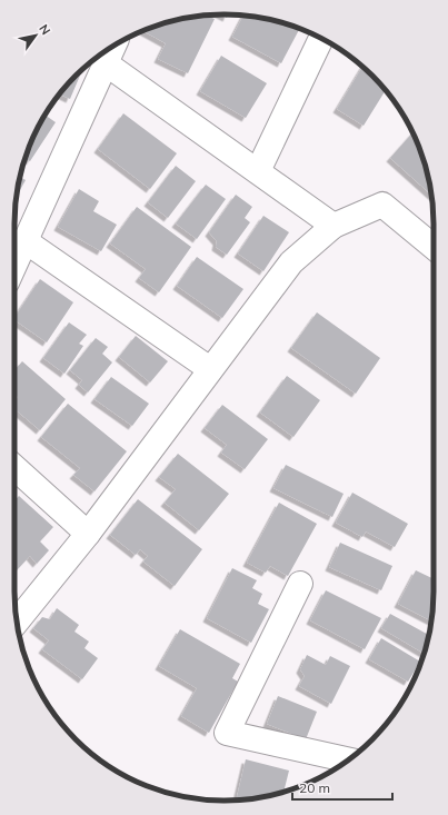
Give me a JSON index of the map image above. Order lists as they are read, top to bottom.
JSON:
{
  "scale_bar": "20 m",
  "north": "top right"
}
